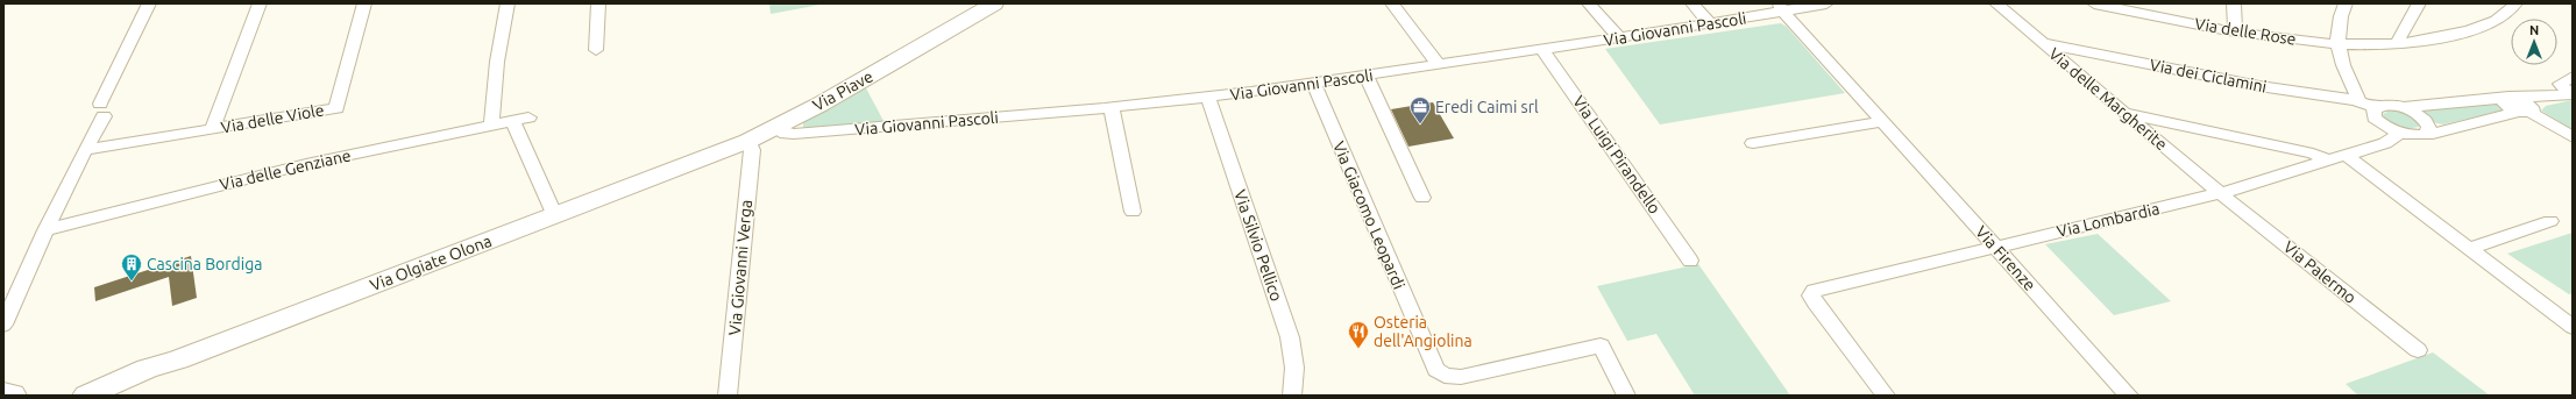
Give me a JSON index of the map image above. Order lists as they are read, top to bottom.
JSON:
{
  "streets": {
    "street": [
      "Via Giovanni Pascoli",
      "Via delle Rose",
      "Via dei Ciclamini",
      "Via Piave",
      "Via delle Margherite",
      "Via delle Viole",
      "Via Luigi Pirandello",
      "Via delle Genziane",
      "Via Giacomo Leopardi",
      "Via Lombardia",
      "Via Silvio Pellico",
      "Via Firenze",
      "Via Olgiate Olona",
      "Via Giovanni Verga",
      "Via Palermo"
    ]
  },
  "crossings": [
    ["Via Giovanni Pascoli", "Via Piave"],
    ["Via Giovanni Pascoli", "Via Luigi Pirandello"],
    ["Via Giovanni Pascoli", "Via Giacomo Leopardi"],
    ["Via Giovanni Pascoli", "Via Silvio Pellico"],
    ["Via Giovanni Pascoli", "Via Firenze"],
    ["Via dei Ciclamini", "Via delle Margherite"],
    ["Via Piave", "Via Olgiate Olona"],
    ["Via Piave", "Via Giovanni Verga"],
    ["Via delle Margherite", "Via Lombardia"],
    ["Via delle Margherite", "Via Palermo"],
    ["Via Lombardia", "Via Firenze"],
    ["Via Lombardia", "Via Palermo"]
  ],
  "places": {
    "office": ["Eredi Caimi srl"],
    "building": ["Cascina Bordiga"],
    "restaurant": ["Osteria dell'Angiolina"]
  },
  "north": "top"
}
